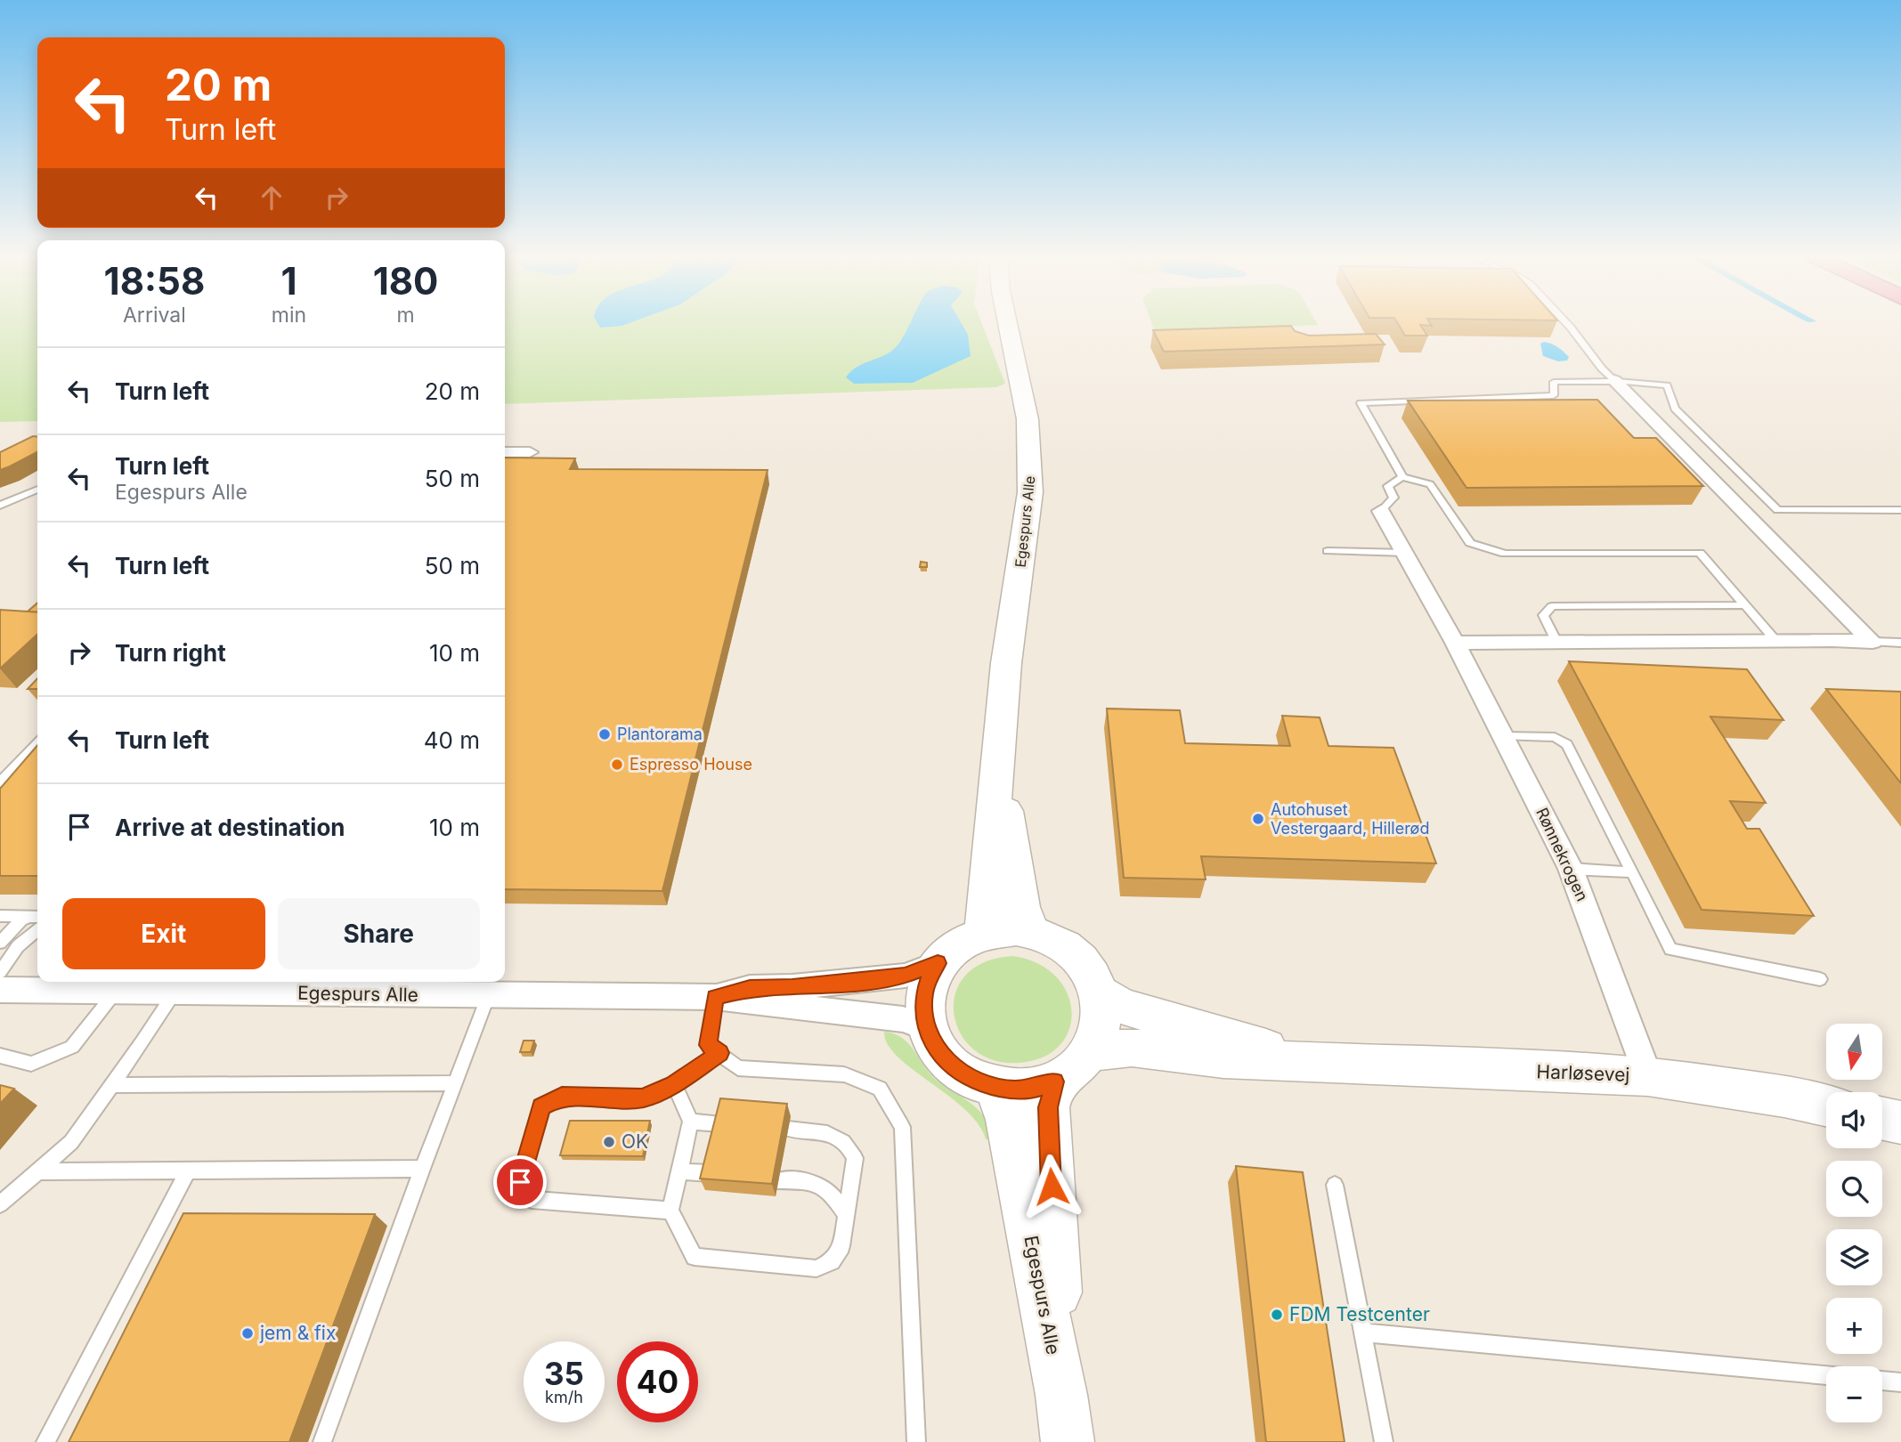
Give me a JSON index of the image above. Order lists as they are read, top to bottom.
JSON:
{
  "streets": {
    "street": ["Egespurs Alle", "Rønnekrogen", "Harløsevej"]
  },
  "crossings": [
    ["Egespurs Alle", "Harløsevej"],
    ["Rønnekrogen", "Harløsevej"]
  ],
  "places": [
    "Plantorama",
    "Espresso House",
    "Autohuset Vestergaard, Hillerød",
    "OK",
    "FDM Testcenter",
    "jem & fix"
  ],
  "north": "bottom",
  "page": {
    "turn": ["20 m", "Turn left"],
    "eta": [
      "18:58",
      "Arrival",
      "1",
      "min",
      "180",
      "m"
    ],
    "list": [
      {
        "name": "Turn left",
        "value": "20 m"
      },
      {
        "name": "Turn left",
        "note": "Egespurs Alle",
        "value": "50 m"
      },
      {
        "name": "Turn left",
        "value": "50 m"
      },
      {
        "name": "Turn right",
        "value": "10 m"
      },
      {
        "name": "Turn left",
        "value": "40 m"
      },
      {
        "name": "Arrive at destination",
        "value": "10 m"
      }
    ],
    "buttons": ["Exit", "Share"],
    "map_buttons": ["+", "−"],
    "speed": "35 km/h",
    "limit": "40"
  }
}
